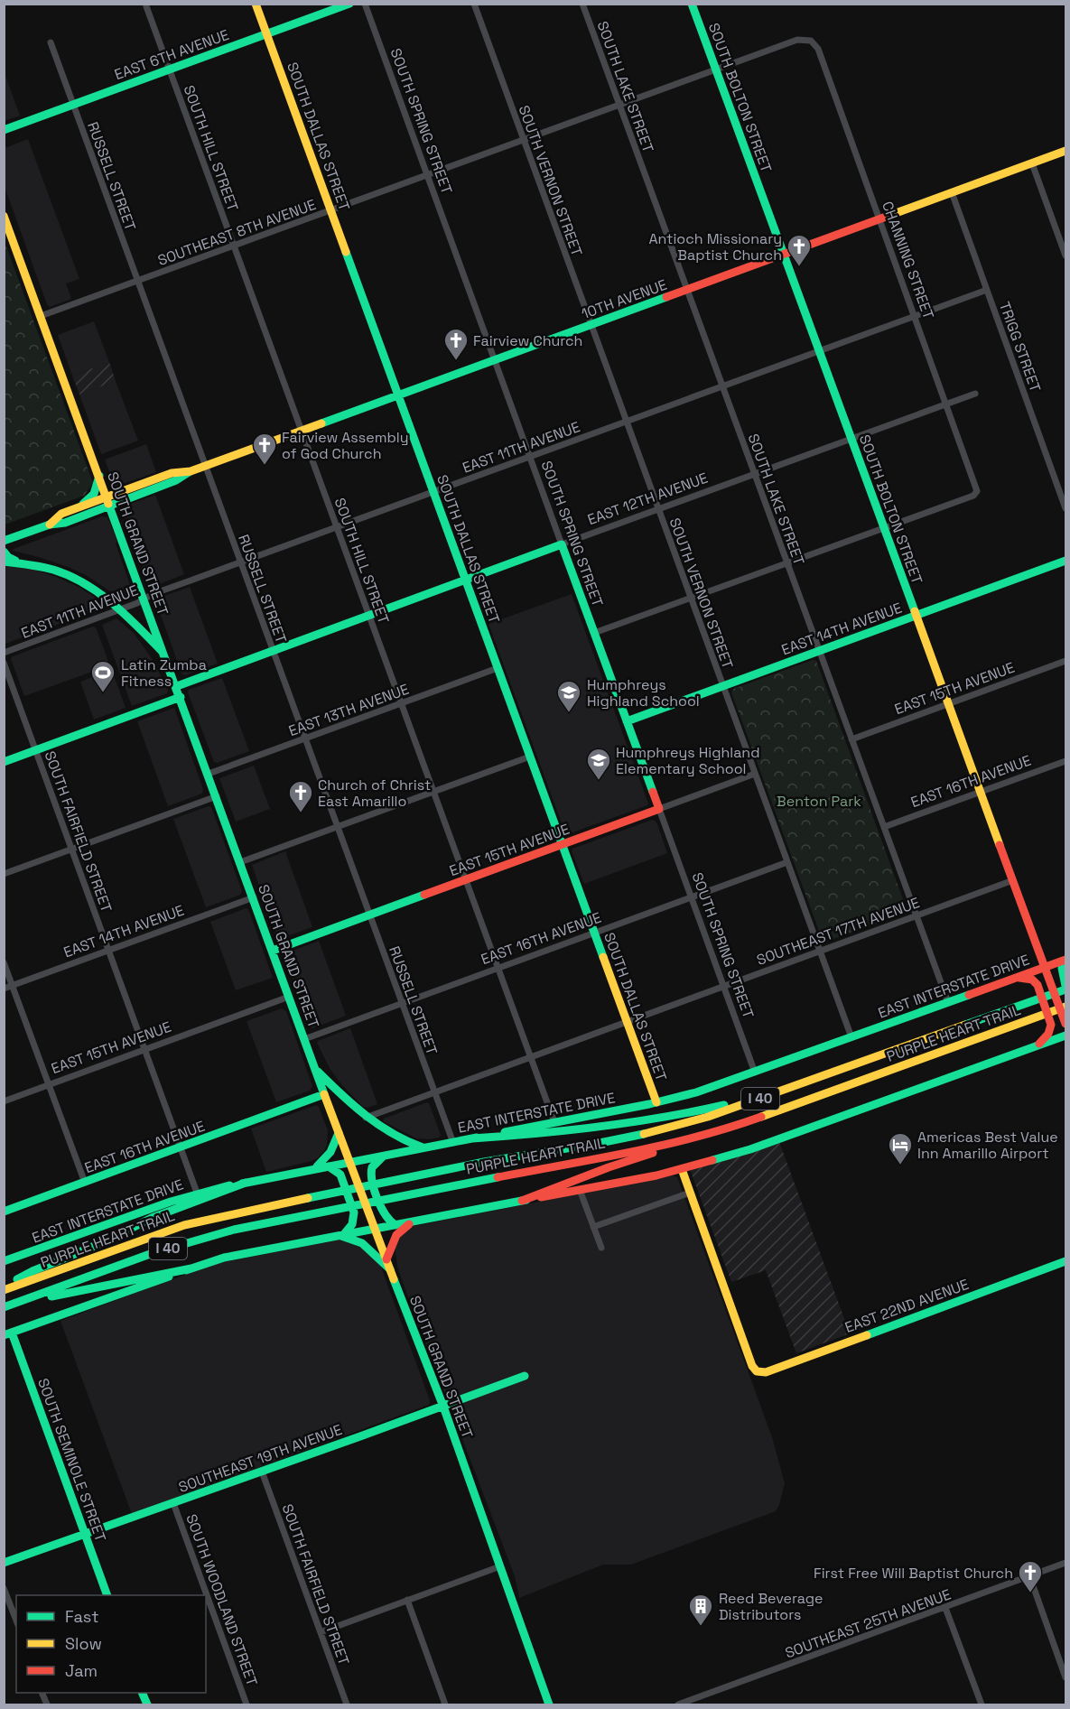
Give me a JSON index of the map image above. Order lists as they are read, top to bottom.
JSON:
{
  "streets": {
    "main road": [
      "EAST 6TH AVENUE",
      "SOUTH BOLTON STREET",
      "SOUTH SPRING STREET",
      "SOUTH DALLAS STREET",
      "10TH AVENUE",
      "EAST 12TH AVENUE",
      "SOUTH GRAND STREET",
      "EAST 14TH AVENUE",
      "EAST 15TH AVENUE",
      "EAST 16TH AVENUE",
      "EAST INTERSTATE DRIVE",
      "PURPLE HEART TRAIL",
      "I 40",
      "EAST 22ND AVENUE",
      "SOUTHEAST 19TH AVENUE",
      "SOUTH SEMINOLE STREET"
    ],
    "street": [
      "SOUTH LAKE STREET",
      "SOUTH HILL STREET",
      "RUSSELL STREET",
      "SOUTH VERNON STREET",
      "SOUTHEAST 8TH AVENUE",
      "CHANNING STREET",
      "TRIGG STREET",
      "EAST 11TH AVENUE",
      "EAST 13TH AVENUE",
      "SOUTH FAIRFIELD STREET",
      "SOUTHEAST 17TH AVENUE",
      "SOUTH WOODLAND STREET",
      "SOUTHEAST 25TH AVENUE"
    ]
  },
  "crossings": [
    ["EAST 6TH AVENUE", "SOUTH DALLAS STREET"],
    ["EAST 6TH AVENUE", "SOUTH HILL STREET"],
    ["EAST 6TH AVENUE", "RUSSELL STREET"],
    ["SOUTH LAKE STREET", "SOUTHEAST 8TH AVENUE"],
    ["SOUTH LAKE STREET", "10TH AVENUE"],
    ["SOUTH LAKE STREET", "EAST 11TH AVENUE"],
    ["SOUTH LAKE STREET", "EAST 12TH AVENUE"],
    ["SOUTH LAKE STREET", "EAST 14TH AVENUE"],
    ["SOUTH LAKE STREET", "EAST 15TH AVENUE"],
    ["SOUTH LAKE STREET", "EAST 16TH AVENUE"],
    ["SOUTH LAKE STREET", "SOUTHEAST 17TH AVENUE"],
    ["SOUTH LAKE STREET", "EAST INTERSTATE DRIVE"],
    ["SOUTH BOLTON STREET", "SOUTHEAST 8TH AVENUE"],
    ["SOUTH BOLTON STREET", "CHANNING STREET"],
    ["SOUTH BOLTON STREET", "10TH AVENUE"],
    ["SOUTH BOLTON STREET", "EAST 11TH AVENUE"],
    ["SOUTH BOLTON STREET", "EAST 12TH AVENUE"],
    ["SOUTH BOLTON STREET", "EAST 14TH AVENUE"],
    ["SOUTH BOLTON STREET", "EAST 15TH AVENUE"],
    ["SOUTH BOLTON STREET", "EAST 16TH AVENUE"],
    ["SOUTH BOLTON STREET", "SOUTHEAST 17TH AVENUE"],
    ["SOUTH BOLTON STREET", "EAST INTERSTATE DRIVE"],
    ["SOUTH SPRING STREET", "SOUTHEAST 8TH AVENUE"],
    ["SOUTH SPRING STREET", "10TH AVENUE"],
    ["SOUTH SPRING STREET", "EAST 11TH AVENUE"],
    ["SOUTH SPRING STREET", "EAST 12TH AVENUE"],
    ["SOUTH SPRING STREET", "EAST 14TH AVENUE"],
    ["SOUTH SPRING STREET", "EAST 15TH AVENUE"],
    ["SOUTH SPRING STREET", "EAST 16TH AVENUE"],
    ["SOUTH SPRING STREET", "SOUTHEAST 17TH AVENUE"],
    ["SOUTH SPRING STREET", "EAST INTERSTATE DRIVE"],
    ["SOUTH DALLAS STREET", "SOUTHEAST 8TH AVENUE"],
    ["SOUTH DALLAS STREET", "10TH AVENUE"],
    ["SOUTH DALLAS STREET", "EAST 11TH AVENUE"],
    ["SOUTH DALLAS STREET", "EAST 12TH AVENUE"],
    ["SOUTH DALLAS STREET", "EAST 15TH AVENUE"],
    ["SOUTH DALLAS STREET", "EAST 13TH AVENUE"],
    ["SOUTH DALLAS STREET", "EAST 16TH AVENUE"],
    ["SOUTH DALLAS STREET", "SOUTHEAST 17TH AVENUE"],
    ["SOUTH DALLAS STREET", "EAST INTERSTATE DRIVE"],
    ["SOUTH HILL STREET", "SOUTHEAST 8TH AVENUE"],
    ["SOUTH HILL STREET", "10TH AVENUE"],
    ["SOUTH HILL STREET", "EAST 11TH AVENUE"],
    ["SOUTH HILL STREET", "EAST 12TH AVENUE"],
    ["SOUTH HILL STREET", "EAST 15TH AVENUE"],
    ["SOUTH HILL STREET", "EAST 13TH AVENUE"],
    ["SOUTH HILL STREET", "EAST 16TH AVENUE"],
    ["SOUTH HILL STREET", "SOUTHEAST 17TH AVENUE"],
    ["SOUTH HILL STREET", "EAST INTERSTATE DRIVE"],
    ["RUSSELL STREET", "SOUTHEAST 8TH AVENUE"],
    ["RUSSELL STREET", "10TH AVENUE"],
    ["RUSSELL STREET", "EAST 11TH AVENUE"],
    ["RUSSELL STREET", "EAST 12TH AVENUE"],
    ["RUSSELL STREET", "EAST 15TH AVENUE"],
    ["RUSSELL STREET", "EAST 13TH AVENUE"],
    ["RUSSELL STREET", "EAST 16TH AVENUE"],
    ["RUSSELL STREET", "SOUTHEAST 17TH AVENUE"],
    ["RUSSELL STREET", "EAST INTERSTATE DRIVE"],
    ["SOUTH VERNON STREET", "SOUTHEAST 8TH AVENUE"],
    ["SOUTH VERNON STREET", "10TH AVENUE"],
    ["SOUTH VERNON STREET", "EAST 11TH AVENUE"],
    ["SOUTH VERNON STREET", "EAST 12TH AVENUE"],
    ["SOUTH VERNON STREET", "EAST 14TH AVENUE"],
    ["SOUTH VERNON STREET", "EAST 15TH AVENUE"],
    ["SOUTH VERNON STREET", "EAST 16TH AVENUE"],
    ["SOUTH VERNON STREET", "SOUTHEAST 17TH AVENUE"],
    ["SOUTH VERNON STREET", "EAST INTERSTATE DRIVE"],
    ["SOUTHEAST 8TH AVENUE", "CHANNING STREET"],
    ["SOUTHEAST 8TH AVENUE", "SOUTH GRAND STREET"],
    ["CHANNING STREET", "10TH AVENUE"],
    ["CHANNING STREET", "EAST 11TH AVENUE"],
    ["CHANNING STREET", "EAST 12TH AVENUE"],
    ["10TH AVENUE", "TRIGG STREET"],
    ["10TH AVENUE", "SOUTH GRAND STREET"],
    ["TRIGG STREET", "EAST 11TH AVENUE"],
    ["EAST 11TH AVENUE", "SOUTH GRAND STREET"],
    ["EAST 12TH AVENUE", "SOUTH GRAND STREET"],
    ["SOUTH GRAND STREET", "EAST 14TH AVENUE"],
    ["SOUTH GRAND STREET", "EAST 15TH AVENUE"],
    ["SOUTH GRAND STREET", "EAST 13TH AVENUE"],
    ["SOUTH GRAND STREET", "EAST 16TH AVENUE"],
    ["SOUTH GRAND STREET", "EAST INTERSTATE DRIVE"],
    ["SOUTH GRAND STREET", "SOUTHEAST 19TH AVENUE"],
    ["EAST 14TH AVENUE", "SOUTH FAIRFIELD STREET"],
    ["EAST 15TH AVENUE", "SOUTH FAIRFIELD STREET"],
    ["EAST 16TH AVENUE", "SOUTH FAIRFIELD STREET"],
    ["SOUTH FAIRFIELD STREET", "EAST INTERSTATE DRIVE"],
    ["SOUTH FAIRFIELD STREET", "SOUTHEAST 19TH AVENUE"],
    ["SOUTHEAST 19TH AVENUE", "SOUTH SEMINOLE STREET"],
    ["SOUTHEAST 19TH AVENUE", "SOUTH WOODLAND STREET"]
  ],
  "parks": ["Benton Park"],
  "places": {
    "church": [
      "Antioch Missionary Baptist Church",
      "Fairview Church",
      "Fairview Assembly of God Church",
      "Church of Christ East Amarillo",
      "First Free Will Baptist Church"
    ],
    "sports": ["Latin Zumba Fitness"],
    "school or university": ["Humphreys Highland School", "Humphreys Highland Elementary School"],
    "hotel": ["Americas Best Value Inn Amarillo Airport"],
    "building": ["Reed Beverage Distributors"]
  },
  "legend": ["Fast", "Slow", "Jam"]
}
